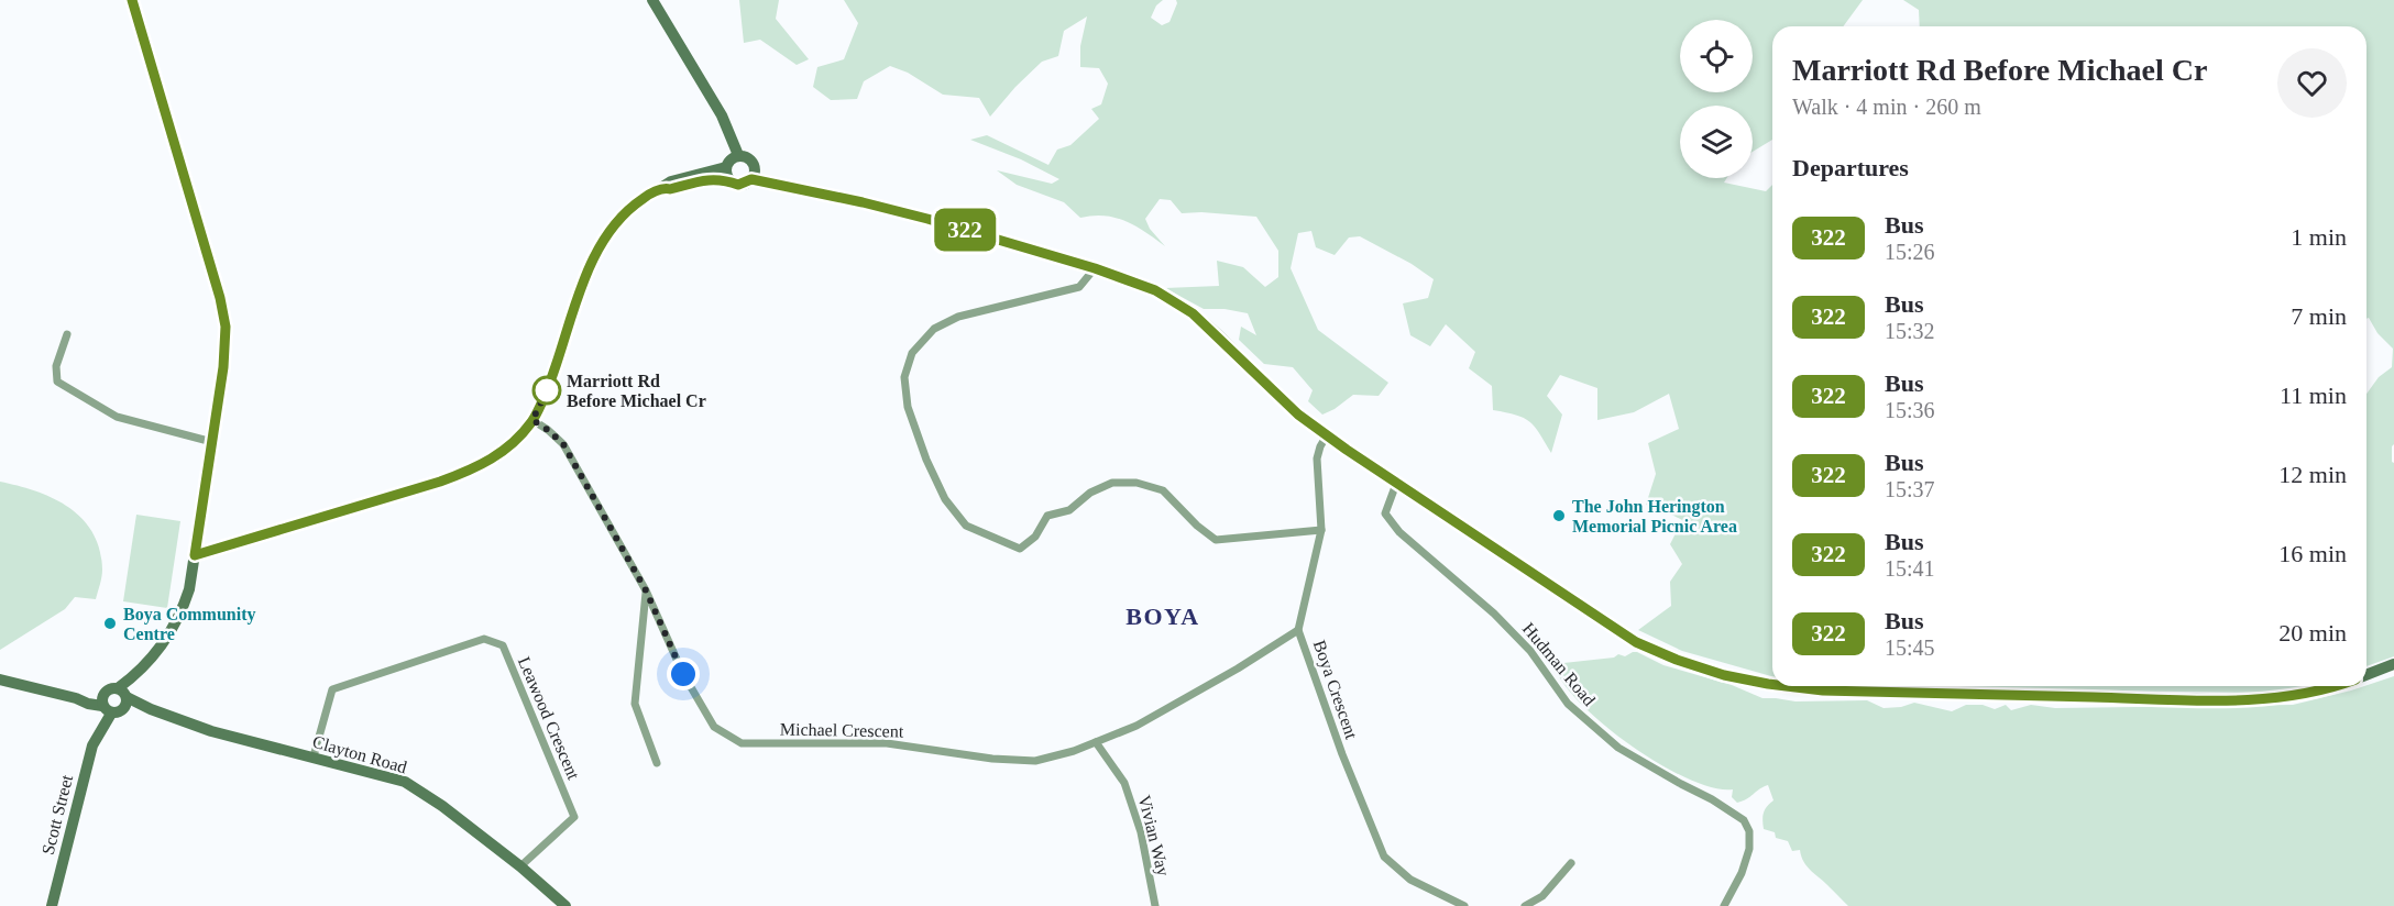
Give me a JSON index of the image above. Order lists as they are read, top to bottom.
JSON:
{
  "streets": {
    "street": [
      "Hudman Road",
      "Boya Crescent",
      "Leawood Crescent",
      "Michael Crescent",
      "Clayton Road",
      "Scott Street",
      "Vivian Way"
    ]
  },
  "crossings": [
    ["Boya Crescent", "Michael Crescent"],
    ["Leawood Crescent", "Clayton Road"],
    ["Michael Crescent", "Vivian Way"],
    ["Clayton Road", "Scott Street"]
  ],
  "districts": ["BOYA"],
  "places": ["Marriott Rd Before Michael Cr", "The John Herington Memorial Picnic Area", "Boya Community Centre"],
  "lines": ["bus line 322"],
  "page": {
    "on_map": "322",
    "heading": [
      ["Marriott Rd Before Michael Cr", "Walk · 4 min · 260 m"],
      "Departures"
    ],
    "list": [
      {
        "mark": "322",
        "name": "Bus",
        "note": "15:26",
        "value": "1 min"
      },
      {
        "mark": "322",
        "name": "Bus",
        "note": "15:32",
        "value": "7 min"
      },
      {
        "mark": "322",
        "name": "Bus",
        "note": "15:36",
        "value": "11 min"
      },
      {
        "mark": "322",
        "name": "Bus",
        "note": "15:37",
        "value": "12 min"
      },
      {
        "mark": "322",
        "name": "Bus",
        "note": "15:41",
        "value": "16 min"
      },
      {
        "mark": "322",
        "name": "Bus",
        "note": "15:45",
        "value": "20 min"
      }
    ]
  }
}
